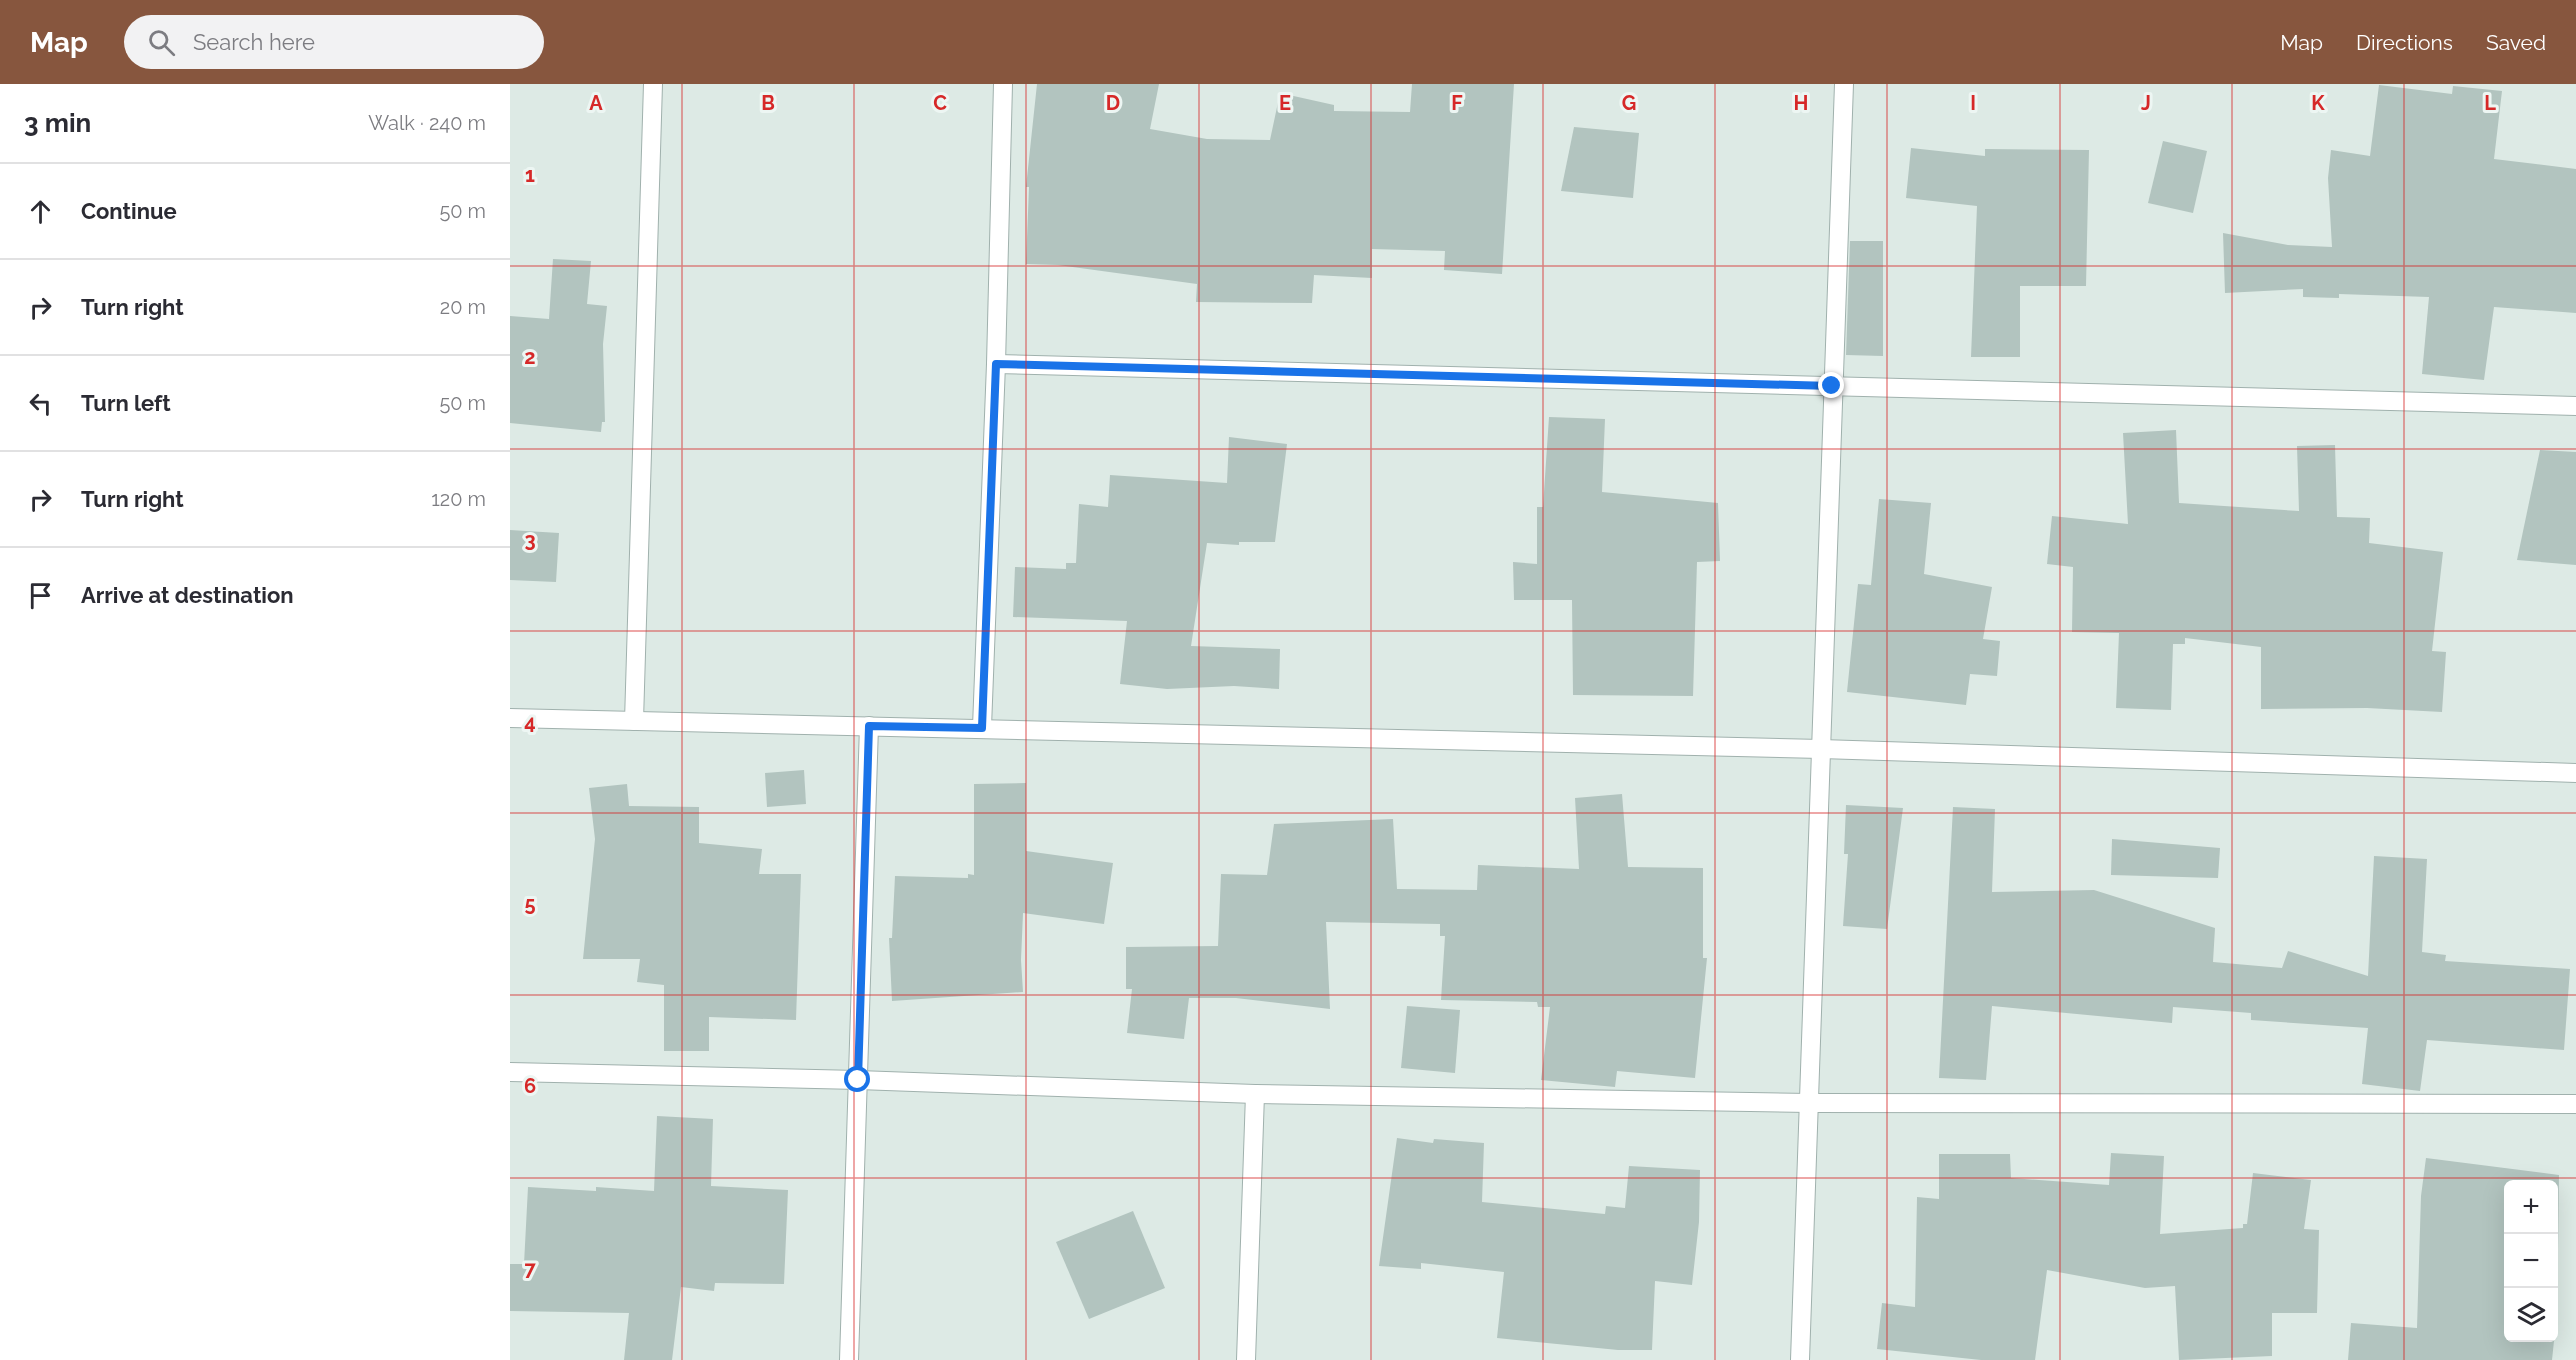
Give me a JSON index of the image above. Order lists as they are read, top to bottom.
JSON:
{
  "page": {
    "header": "Map",
    "search": "Search here",
    "nav": ["Map", "Directions", "Saved"],
    "heading": ["3 min", "Walk · 240 m"],
    "list": [
      ["Continue", "50 m"],
      ["Turn right", "20 m"],
      ["Turn left", "50 m"],
      ["Turn right", "120 m"],
      "Arrive at destination"
    ],
    "map_buttons": ["+", "−"]
  },
  "grid": {
    "columns": [
      "A",
      "B",
      "C",
      "D",
      "E",
      "F",
      "G",
      "H",
      "I",
      "J",
      "K",
      "L"
    ],
    "rows": [
      "1",
      "2",
      "3",
      "4",
      "5",
      "6",
      "7"
    ]
  }
}
